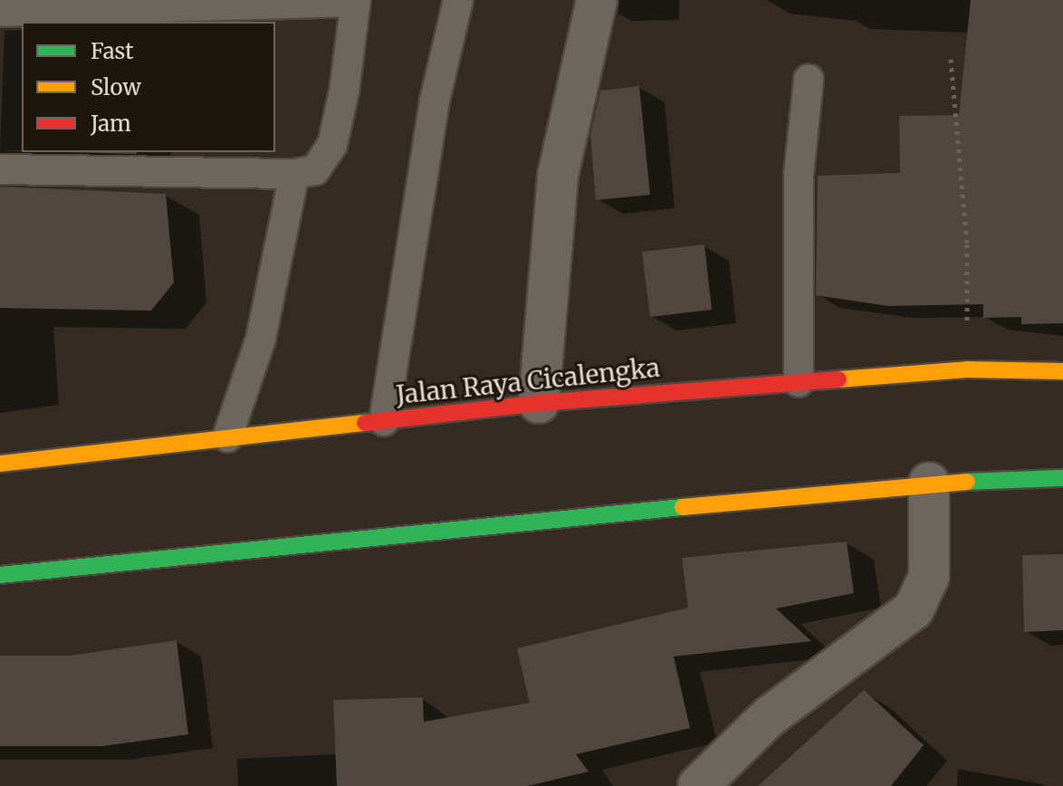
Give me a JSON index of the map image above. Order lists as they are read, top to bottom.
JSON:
{
  "streets": {
    "highway": ["Jalan Raya Cicalengka"]
  },
  "legend": ["Fast", "Slow", "Jam"]
}
